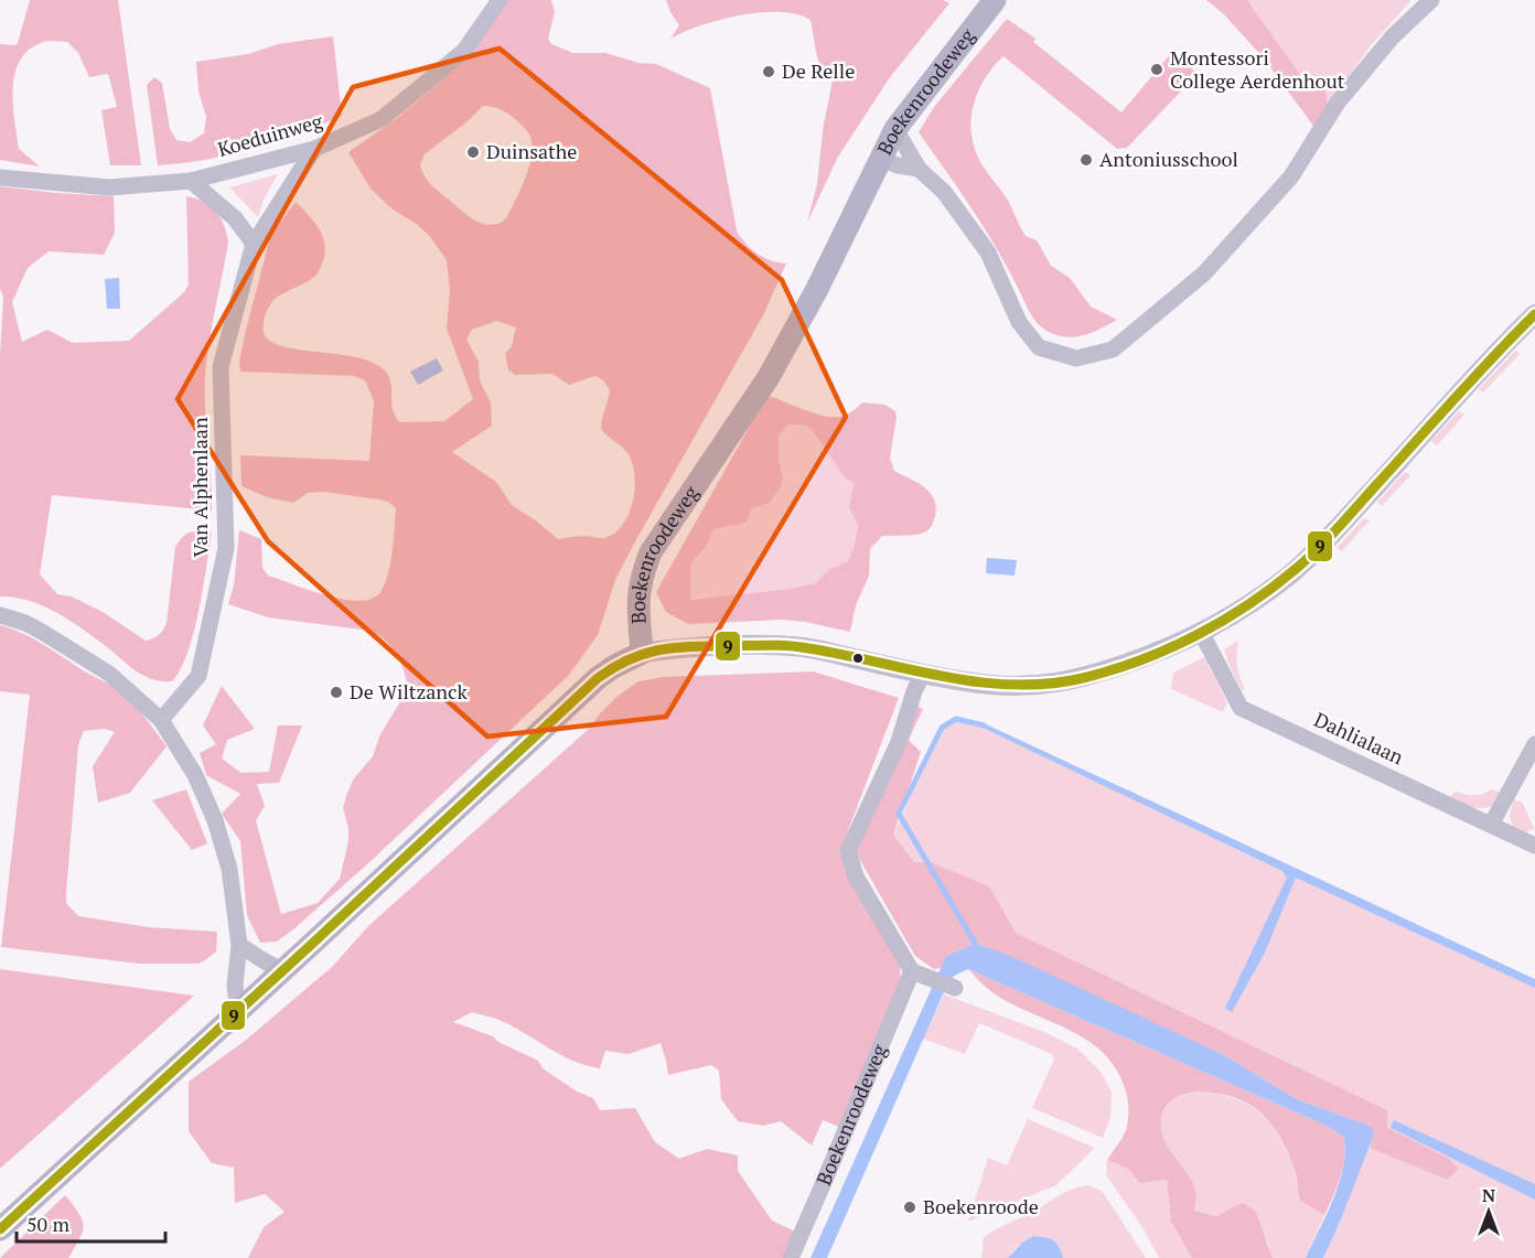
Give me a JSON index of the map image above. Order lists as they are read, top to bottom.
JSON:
{
  "streets": {
    "main road": ["Boekenroodeweg"],
    "street": ["Koeduinweg", "Van Alphenlaan", "Dahlialaan"]
  },
  "crossings": [
    ["Koeduinweg", "Van Alphenlaan"]
  ],
  "places": [
    "Montessori College Aerdenhout",
    "De Relle",
    "Duinsathe",
    "Antoniusschool",
    "De Wiltzanck",
    "Boekenroode"
  ],
  "lines": ["transit line 9"],
  "scale_bar": "50 m",
  "north": "top"
}
